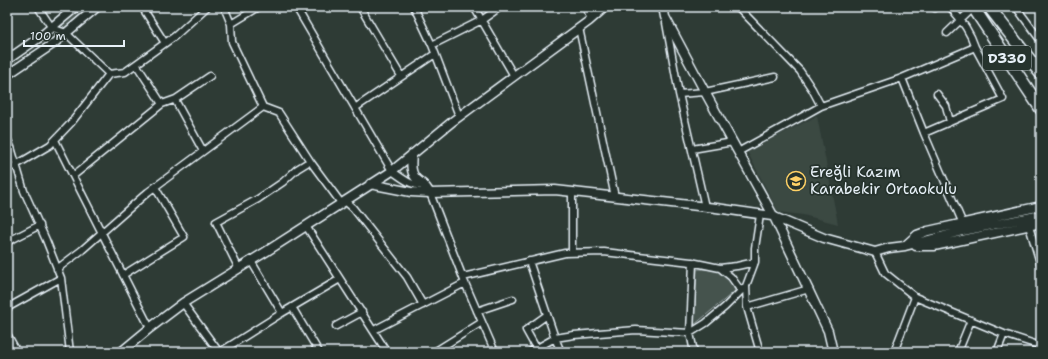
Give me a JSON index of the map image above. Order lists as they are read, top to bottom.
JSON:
{
  "streets": {
    "highway": ["D330"]
  },
  "places": {
    "school or university": ["Ereğli Kazım Karabekir Ortaokulu"]
  },
  "scale_bar": "100 m"
}
